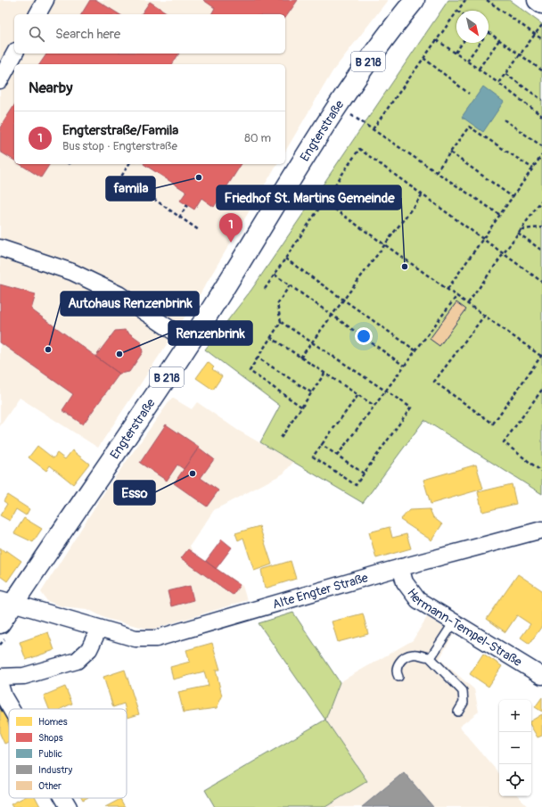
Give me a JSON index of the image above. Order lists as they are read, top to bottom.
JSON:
{
  "streets": {
    "main road": ["B 218", "Engterstraße"],
    "street": ["Alte Engter Straße", "Hermann-Tempel-Straße"]
  },
  "crossings": [
    ["Engterstraße", "Alte Engter Straße"],
    ["Alte Engter Straße", "Hermann-Tempel-Straße"]
  ],
  "places": [
    "famila",
    "Friedhof St. Martins Gemeinde",
    "Autohaus Renzenbrink",
    "Renzenbrink",
    "Esso"
  ],
  "legend": [
    "Homes",
    "Shops",
    "Public",
    "Industry",
    "Other"
  ],
  "north": "bottom right",
  "page": {
    "search": "Search here",
    "heading": "Nearby",
    "list": [
      {
        "mark": "1",
        "name": "Engterstraße/Famila",
        "note": "Bus stop · Engterstraße",
        "value": "80 m"
      }
    ],
    "pins": "1",
    "map_buttons": ["+", "−"]
  }
}
